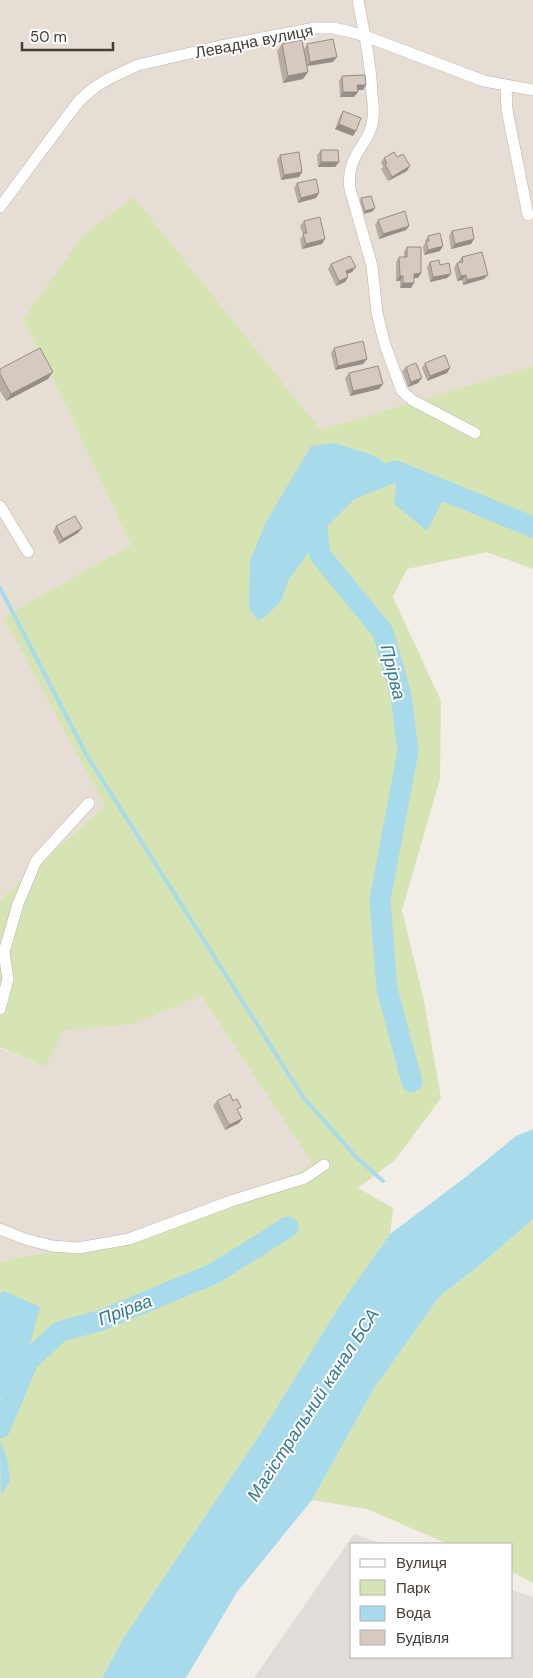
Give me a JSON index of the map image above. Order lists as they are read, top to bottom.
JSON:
{
  "streets": {
    "street": ["Левадна вулиця"]
  },
  "water": ["Прірва", "Магістральний канал БСА"],
  "legend": [
    "Вулиця",
    "Парк",
    "Вода",
    "Будівля"
  ],
  "scale_bar": "50 m"
}
